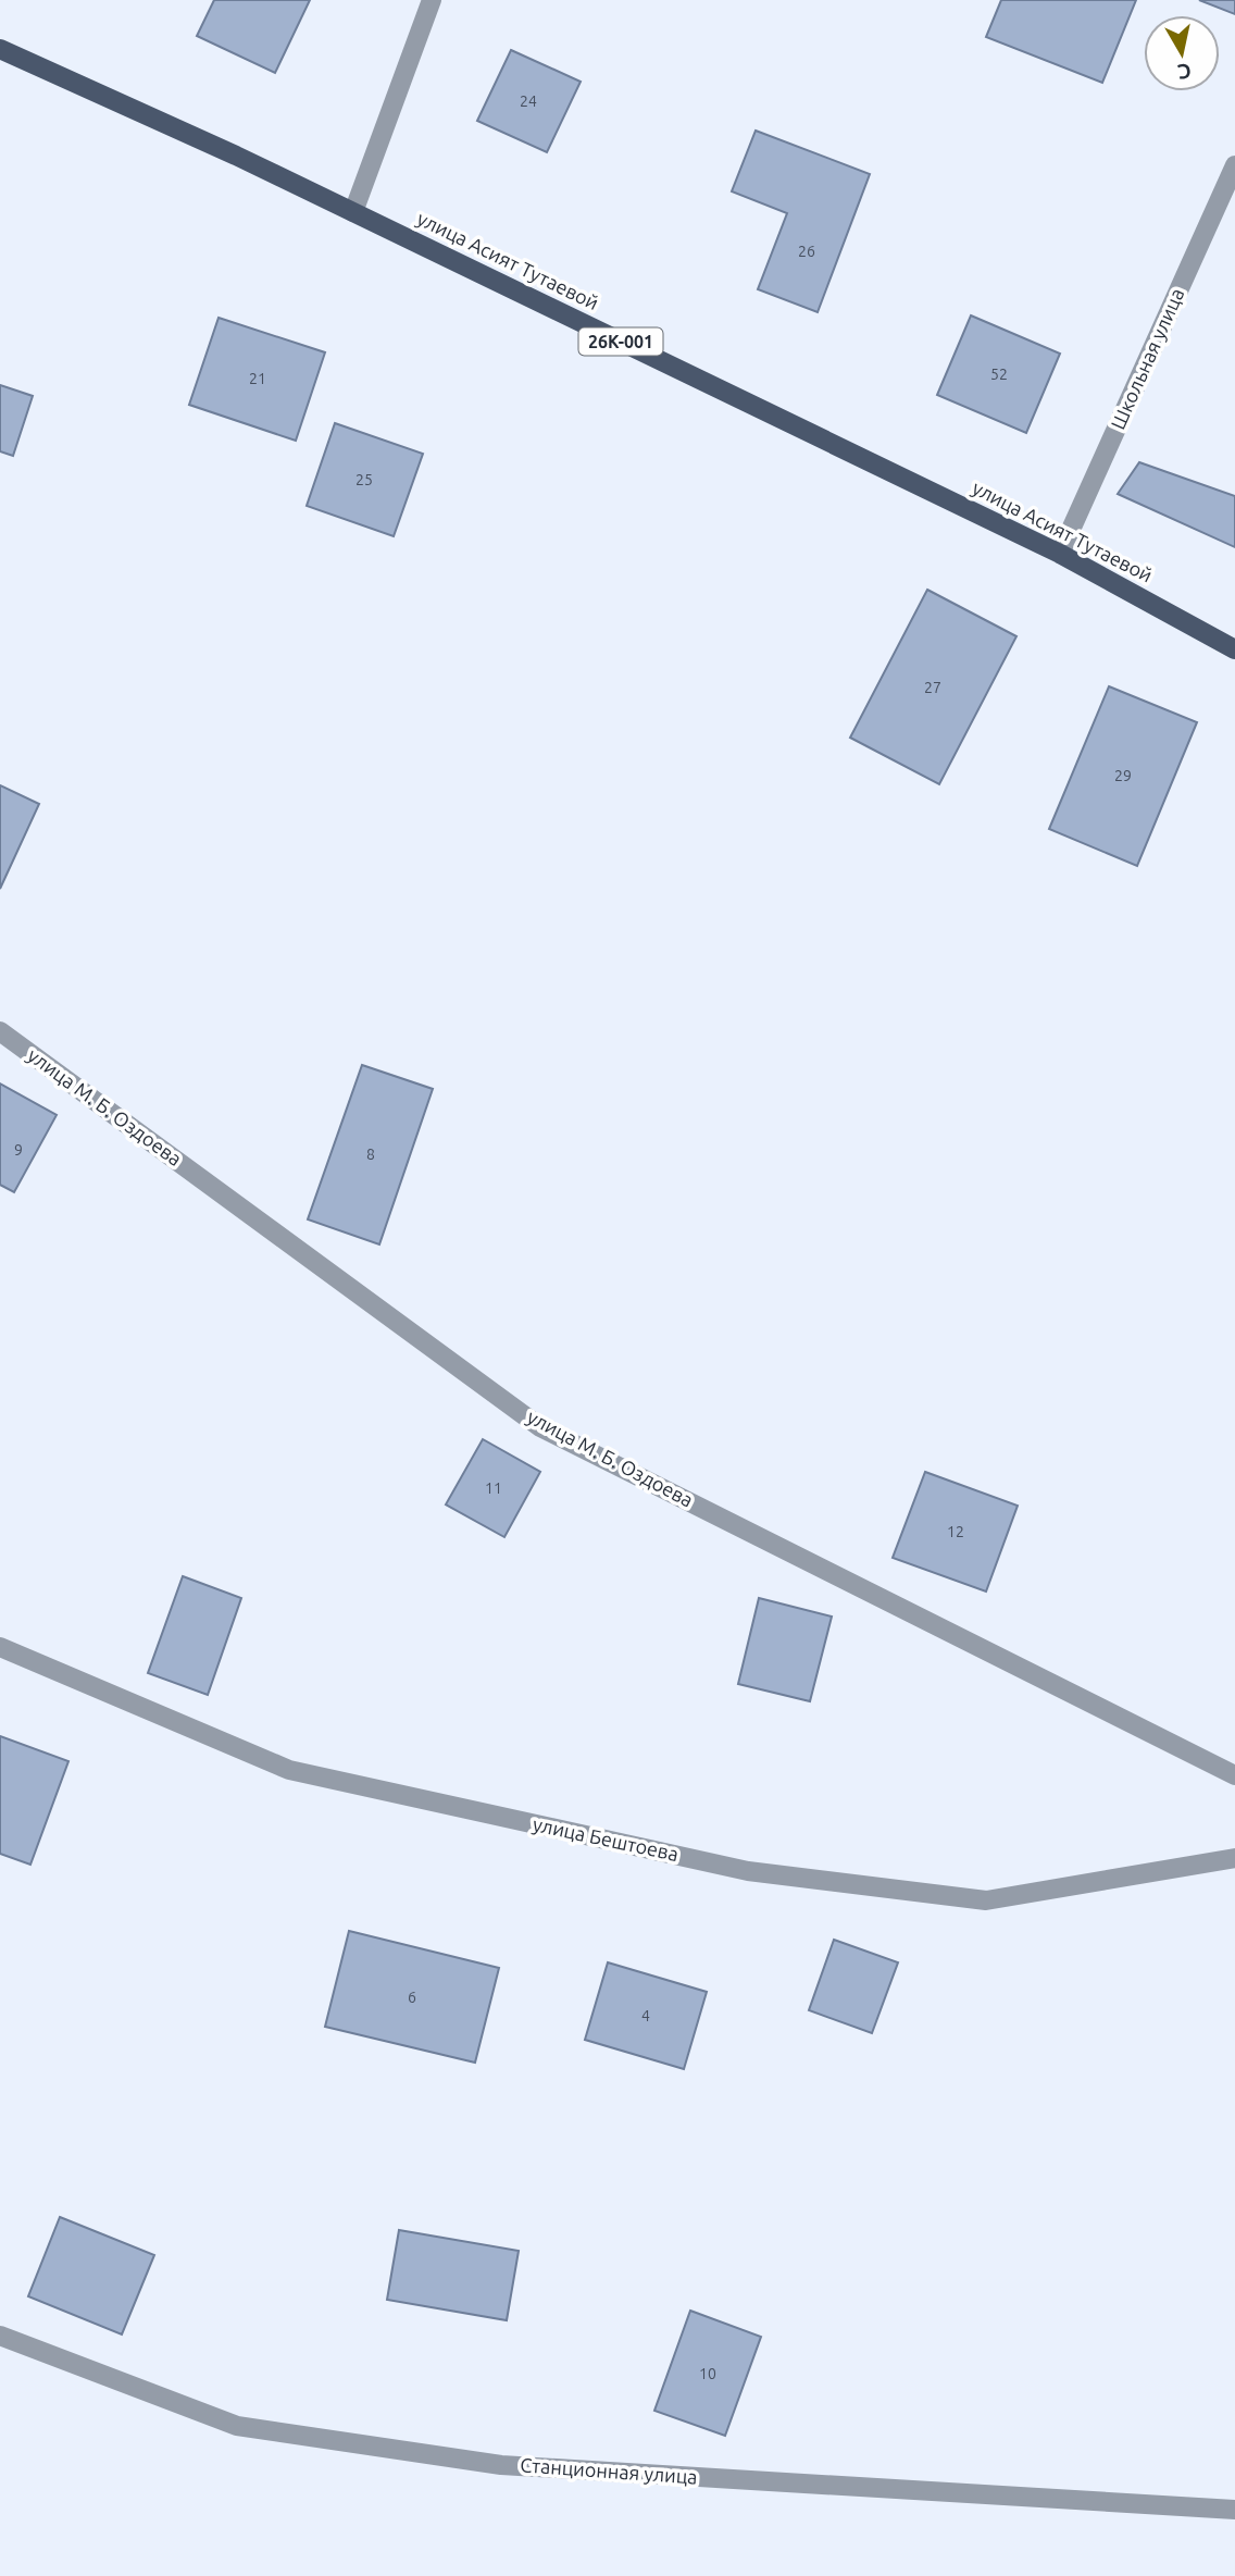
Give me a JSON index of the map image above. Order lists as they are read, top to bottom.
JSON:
{
  "streets": {
    "main road": ["улица Асият Тутаевой", "26К-001"],
    "street": [
      "Школьная улица",
      "улица М. Б. Оздоева",
      "улица Бештоева",
      "Станционная улица"
    ]
  },
  "crossings": [
    ["улица Асият Тутаевой", "Школьная улица"]
  ],
  "house_numbers": [
    "24",
    "26",
    "52",
    "21",
    "25",
    "27",
    "29",
    "9",
    "8",
    "11",
    "12",
    "6",
    "4",
    "10"
  ],
  "north": "bottom"
}
